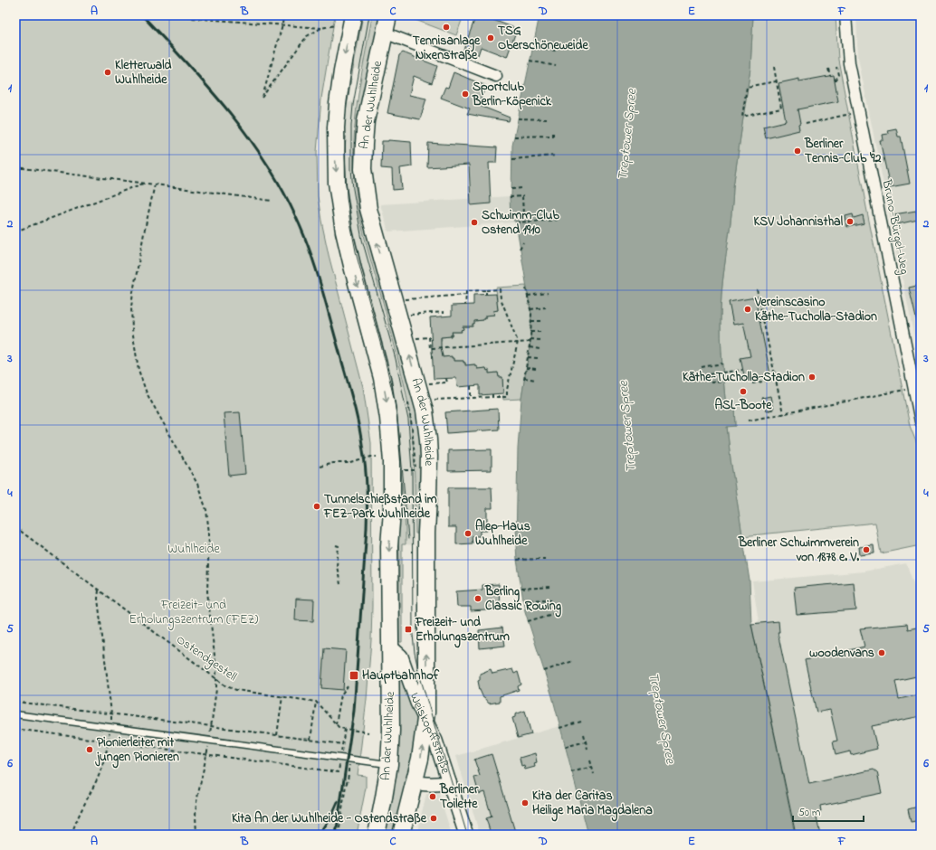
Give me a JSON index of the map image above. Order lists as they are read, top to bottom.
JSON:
{
  "streets": {
    "main road": ["An der Wuhlheide"],
    "street": ["Bruno-Bürgel-Weg", "Weiskopffstraße"],
    "path": ["Ostendgestell"]
  },
  "crossings": [
    ["An der Wuhlheide", "Weiskopffstraße"]
  ],
  "water": ["Treptower Spree"],
  "parks": ["Wuhlheide", "Freizeit- und Erholungszentrum (FEZ)"],
  "places": {
    "other": [
      "Tennisanlage Nixenstraße",
      "TSG Oberschöneweide",
      "Kletterwald Wuhlheide",
      "Sportclub Berlin-Köpenick",
      "Berliner Tennis-Club '92",
      "KSV Johannisthal",
      "Schwimm-Club Ostend 1910",
      "Vereinscasino Käthe-Tucholla-Stadion",
      "Käthe-Tucholla-Stadion",
      "ASL-Boote",
      "Tunnelschießstand im FEZ-Park Wuhlheide",
      "Alep-Haus Wuhlheide",
      "Berliner Schwimmverein von 1878 e. V.",
      "Berling Classic Rowing",
      "woodenvans",
      "Pionierleiter mit jungen Pionieren",
      "Berliner Toilette",
      "Kita der Caritas Heilige Maria Magdalena",
      "Kita An der Wuhlheide - Ostendstraße"
    ],
    "transit": ["Freizeit- und Erholungszentrum", "Hauptbahnhof"]
  },
  "scale_bar": "50 m",
  "grid": {
    "columns": [
      "A",
      "B",
      "C",
      "D",
      "E",
      "F"
    ],
    "rows": [
      "1",
      "2",
      "3",
      "4",
      "5",
      "6"
    ]
  }
}
